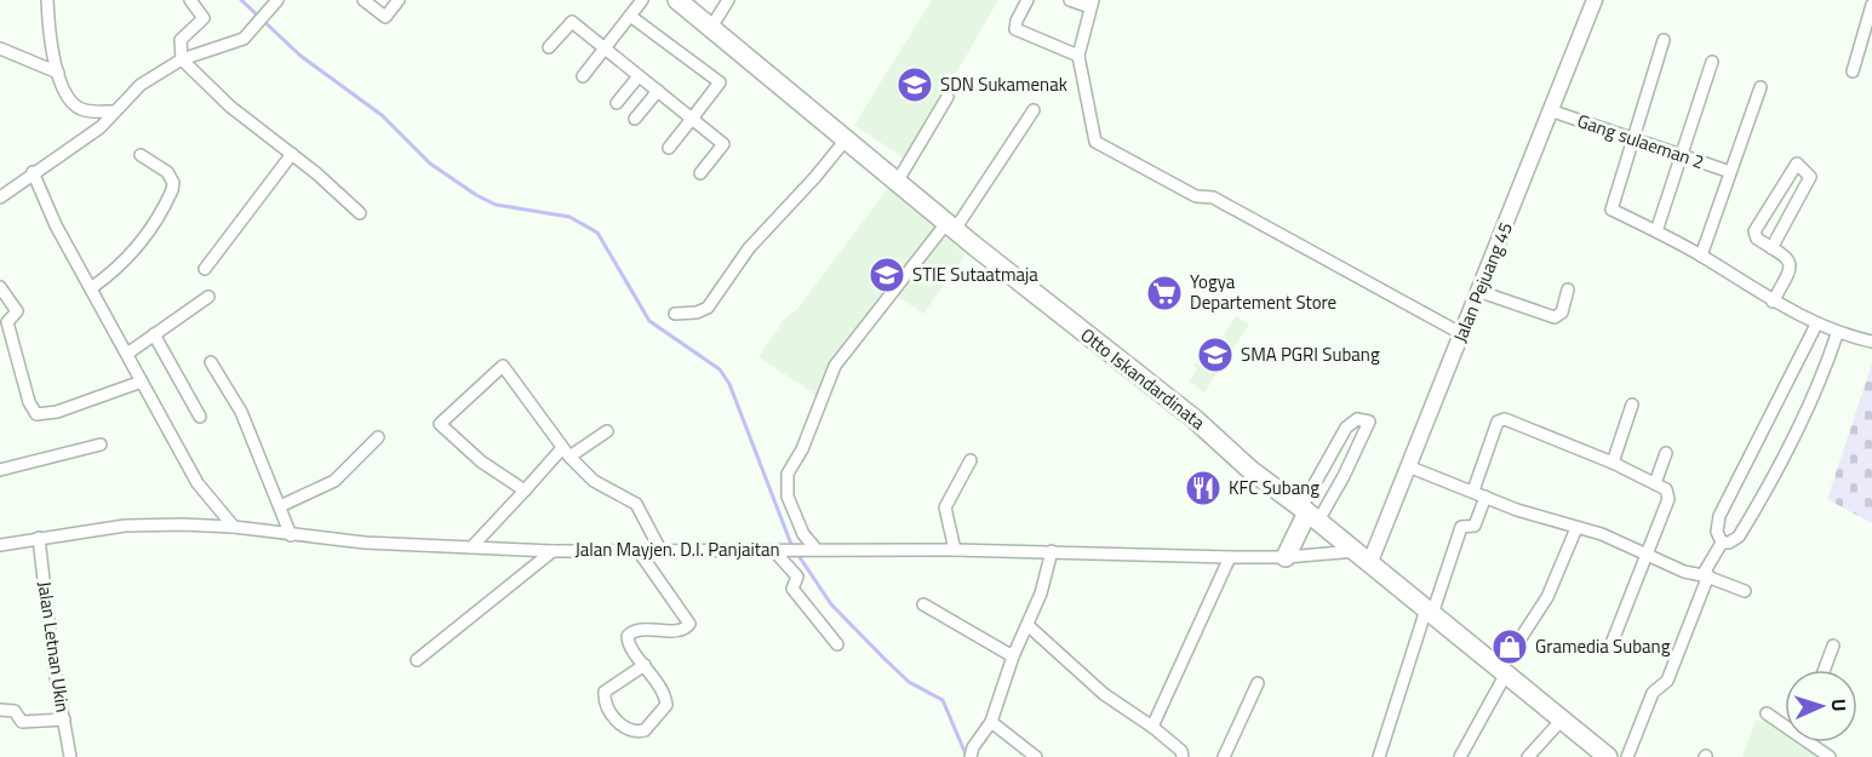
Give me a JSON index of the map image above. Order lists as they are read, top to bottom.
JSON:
{
  "streets": {
    "main road": ["Otto Iskandardinata"],
    "street": [
      "Gang sulaeman 2",
      "Jalan Pejuang 45",
      "Jalan Mayjen. D.I. Panjaitan",
      "Jalan Letnan Ukin"
    ]
  },
  "crossings": [
    ["Gang sulaeman 2", "Jalan Pejuang 45"],
    ["Jalan Pejuang 45", "Otto Iskandardinata"],
    ["Jalan Pejuang 45", "Jalan Mayjen. D.I. Panjaitan"],
    ["Otto Iskandardinata", "Jalan Mayjen. D.I. Panjaitan"],
    ["Jalan Mayjen. D.I. Panjaitan", "Jalan Letnan Ukin"]
  ],
  "places": {
    "school or university": ["SDN Sukamenak", "STIE Sutaatmaja", "SMA PGRI Subang"],
    "supermarket": ["Yogya Departement Store"],
    "restaurant": ["KFC Subang"],
    "shop": ["Gramedia Subang"]
  },
  "north": "right"
}
